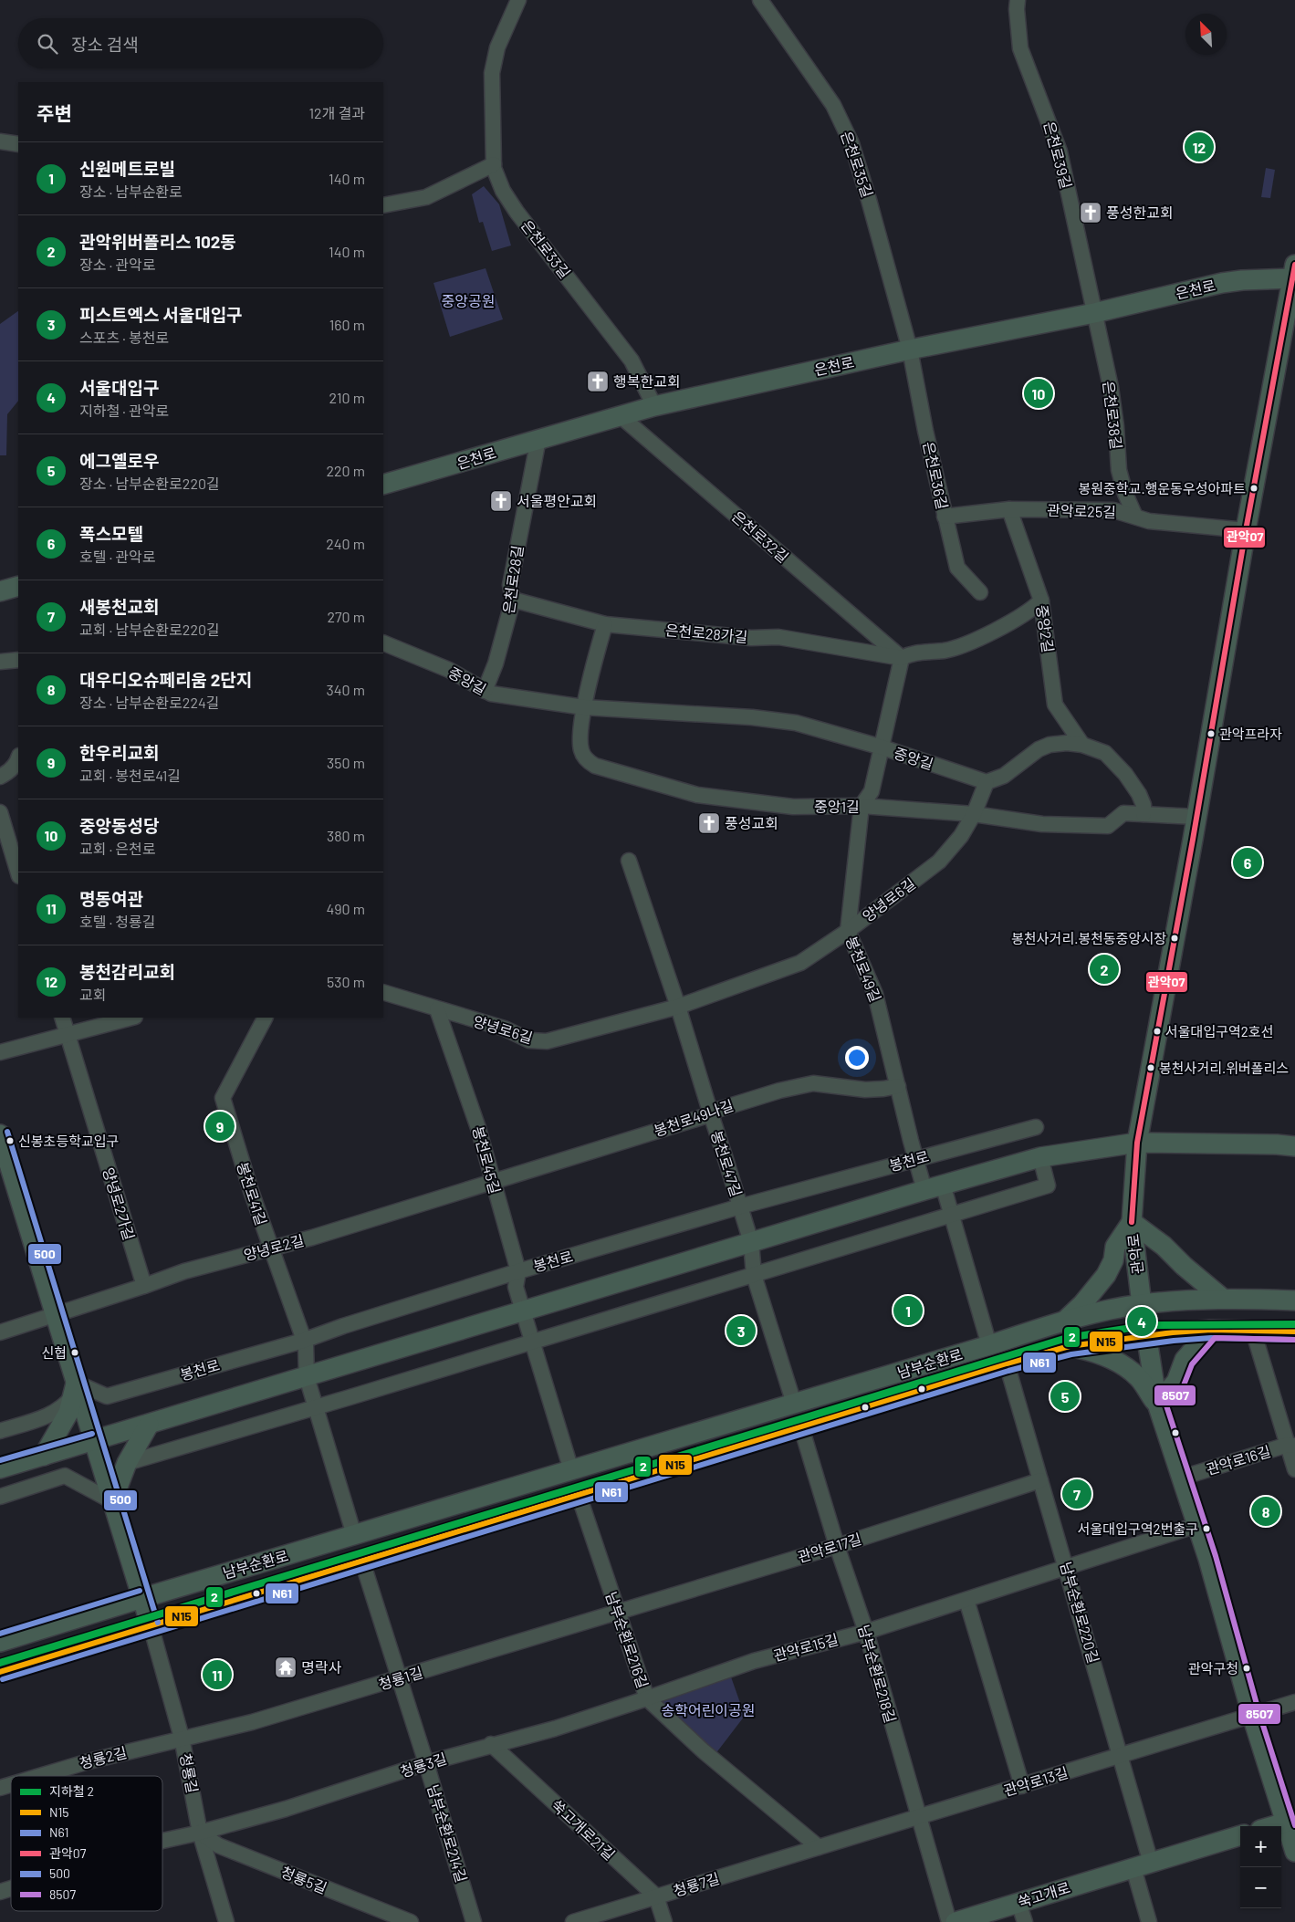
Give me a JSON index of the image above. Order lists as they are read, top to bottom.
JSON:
{
  "streets": {
    "main road": [
      "은천로",
      "관악로",
      "남부순환로",
      "쑥고개로"
    ],
    "street": [
      "은천로39길",
      "은천로35길",
      "은천로33길",
      "은천로38길",
      "은천로36길",
      "관악로25길",
      "은천로32길",
      "은천로28길",
      "중앙2길",
      "은천로28가길",
      "중앙길",
      "중앙1길",
      "양녕로6길",
      "봉천로49길",
      "봉천로49나길",
      "봉천로45길",
      "봉천로",
      "봉천로47길",
      "봉천로41길",
      "양녕로2가길",
      "양녕로2길",
      "관악로16길",
      "관악로17길",
      "남부순환로220길",
      "남부순환로216길",
      "관악로15길",
      "남부순환로218길",
      "청룡1길",
      "청룡2길",
      "청룡3길",
      "청룡길",
      "관악로13길",
      "쑥고개로21길",
      "남부순환로214길",
      "청룡5길",
      "청룡7길"
    ]
  },
  "crossings": [
    ["은천로39길", "은천로"],
    ["은천로39길", "은천로38길"],
    ["은천로35길", "은천로"],
    ["은천로35길", "은천로36길"],
    ["은천로33길", "은천로"],
    ["은천로", "은천로38길"],
    ["은천로", "은천로36길"],
    ["은천로", "은천로32길"],
    ["은천로", "은천로28길"],
    ["은천로", "관악로"],
    ["은천로38길", "관악로25길"],
    ["은천로36길", "관악로25길"],
    ["관악로25길", "중앙2길"],
    ["관악로25길", "관악로"],
    ["은천로32길", "은천로28가길"],
    ["은천로28길", "은천로28가길"],
    ["은천로28길", "중앙길"],
    ["중앙2길", "은천로28가길"],
    ["중앙길", "중앙1길"],
    ["중앙길", "양녕로6길"],
    ["중앙길", "봉천로49길"],
    ["중앙1길", "양녕로6길"],
    ["중앙1길", "봉천로49길"],
    ["양녕로6길", "봉천로49길"],
    ["양녕로6길", "봉천로45길"],
    ["양녕로6길", "봉천로47길"],
    ["봉천로49길", "봉천로49나길"],
    ["봉천로49길", "봉천로"],
    ["봉천로49나길", "봉천로45길"],
    ["봉천로49나길", "봉천로47길"],
    ["봉천로49나길", "양녕로2길"],
    ["봉천로45길", "봉천로"],
    ["봉천로45길", "양녕로2길"],
    ["봉천로", "봉천로47길"],
    ["봉천로", "봉천로41길"],
    ["봉천로41길", "양녕로2길"],
    ["양녕로2가길", "양녕로2길"],
    ["관악로", "남부순환로"],
    ["관악로", "관악로16길"],
    ["관악로", "관악로15길"],
    ["관악로", "관악로13길"],
    ["남부순환로", "남부순환로220길"],
    ["남부순환로", "남부순환로216길"],
    ["남부순환로", "남부순환로218길"],
    ["남부순환로", "청룡길"],
    ["남부순환로", "남부순환로214길"],
    ["관악로17길", "남부순환로220길"],
    ["관악로17길", "남부순환로216길"],
    ["관악로17길", "남부순환로218길"],
    ["관악로17길", "청룡1길"],
    ["남부순환로220길", "관악로15길"],
    ["남부순환로220길", "관악로13길"],
    ["남부순환로220길", "쑥고개로"],
    ["남부순환로216길", "관악로15길"],
    ["남부순환로216길", "청룡1길"],
    ["남부순환로216길", "청룡3길"],
    ["남부순환로216길", "관악로13길"],
    ["남부순환로216길", "청룡7길"],
    ["관악로15길", "남부순환로218길"],
    ["관악로15길", "청룡3길"],
    ["남부순환로218길", "관악로13길"],
    ["청룡1길", "청룡2길"],
    ["청룡1길", "청룡길"],
    ["청룡1길", "남부순환로214길"],
    ["청룡2길", "청룡길"],
    ["청룡3길", "청룡길"],
    ["청룡3길", "쑥고개로21길"],
    ["청룡3길", "남부순환로214길"],
    ["청룡3길", "청룡5길"],
    ["청룡길", "청룡5길"],
    ["관악로13길", "청룡7길"],
    ["쑥고개로21길", "청룡7길"]
  ],
  "parks": ["중앙공원", "송학어린이공원"],
  "places": {
    "church": [
      "풍성한교회",
      "행복한교회",
      "서울평안교회",
      "풍성교회"
    ],
    "other": [
      "봉원중학교.행운동우성아파트",
      "관악프라자",
      "봉천사거리.봉천동중앙시장",
      "서울대입구역2호선",
      "봉천사거리.위버폴리스",
      "신봉초등학교입구",
      "신협",
      "서울대입구역2번출구",
      "관악구청"
    ],
    "temple": ["명락사"]
  },
  "lines": [
    "transit line 관악07",
    "transit line 500",
    "metro line 2",
    "transit line N15",
    "transit line N61",
    "transit line 8507"
  ],
  "legend": [
    "지하철 2",
    "N15",
    "N61",
    "관악07",
    "500",
    "8507"
  ],
  "north": "top left",
  "page": {
    "search": "장소 검색",
    "heading": ["주변", "12개 결과"],
    "pins": [
      "12",
      "10",
      "6",
      "2",
      "9",
      "1",
      "4",
      "3",
      "5",
      "7",
      "8",
      "11"
    ],
    "list": [
      {
        "mark": "1",
        "name": "신원메트로빌",
        "note": "장소 · 남부순환로",
        "value": "140 m"
      },
      {
        "mark": "2",
        "name": "관악위버폴리스 102동",
        "note": "장소 · 관악로",
        "value": "140 m"
      },
      {
        "mark": "3",
        "name": "피스트엑스 서울대입구",
        "note": "스포츠 · 봉천로",
        "value": "160 m"
      },
      {
        "mark": "4",
        "name": "서울대입구",
        "note": "지하철 · 관악로",
        "value": "210 m"
      },
      {
        "mark": "5",
        "name": "에그옐로우",
        "note": "장소 · 남부순환로220길",
        "value": "220 m"
      },
      {
        "mark": "6",
        "name": "폭스모텔",
        "note": "호텔 · 관악로",
        "value": "240 m"
      },
      {
        "mark": "7",
        "name": "새봉천교회",
        "note": "교회 · 남부순환로220길",
        "value": "270 m"
      },
      {
        "mark": "8",
        "name": "대우디오슈페리움 2단지",
        "note": "장소 · 남부순환로224길",
        "value": "340 m"
      },
      {
        "mark": "9",
        "name": "한우리교회",
        "note": "교회 · 봉천로41길",
        "value": "350 m"
      },
      {
        "mark": "10",
        "name": "중앙동성당",
        "note": "교회 · 은천로",
        "value": "380 m"
      },
      {
        "mark": "11",
        "name": "명동여관",
        "note": "호텔 · 청룡길",
        "value": "490 m"
      },
      {
        "mark": "12",
        "name": "봉천감리교회",
        "note": "교회",
        "value": "530 m"
      }
    ],
    "map_buttons": ["+", "−"]
  }
}
